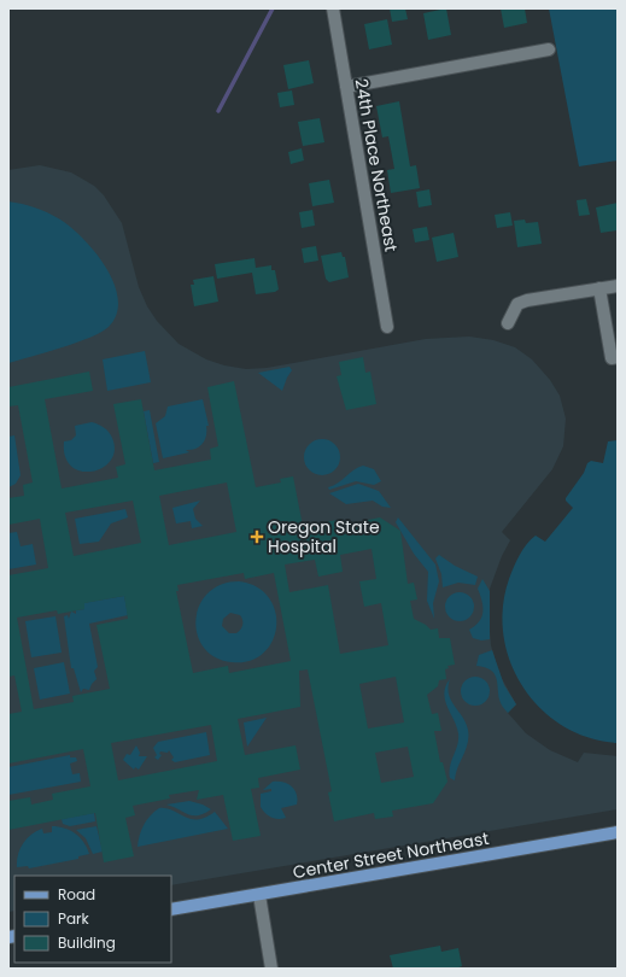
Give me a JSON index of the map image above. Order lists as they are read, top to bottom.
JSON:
{
  "streets": {
    "main road": ["Center Street Northeast"],
    "street": ["24th Place Northeast"]
  },
  "places": {
    "health": ["Oregon State Hospital"]
  },
  "legend": ["Road", "Park", "Building"]
}
